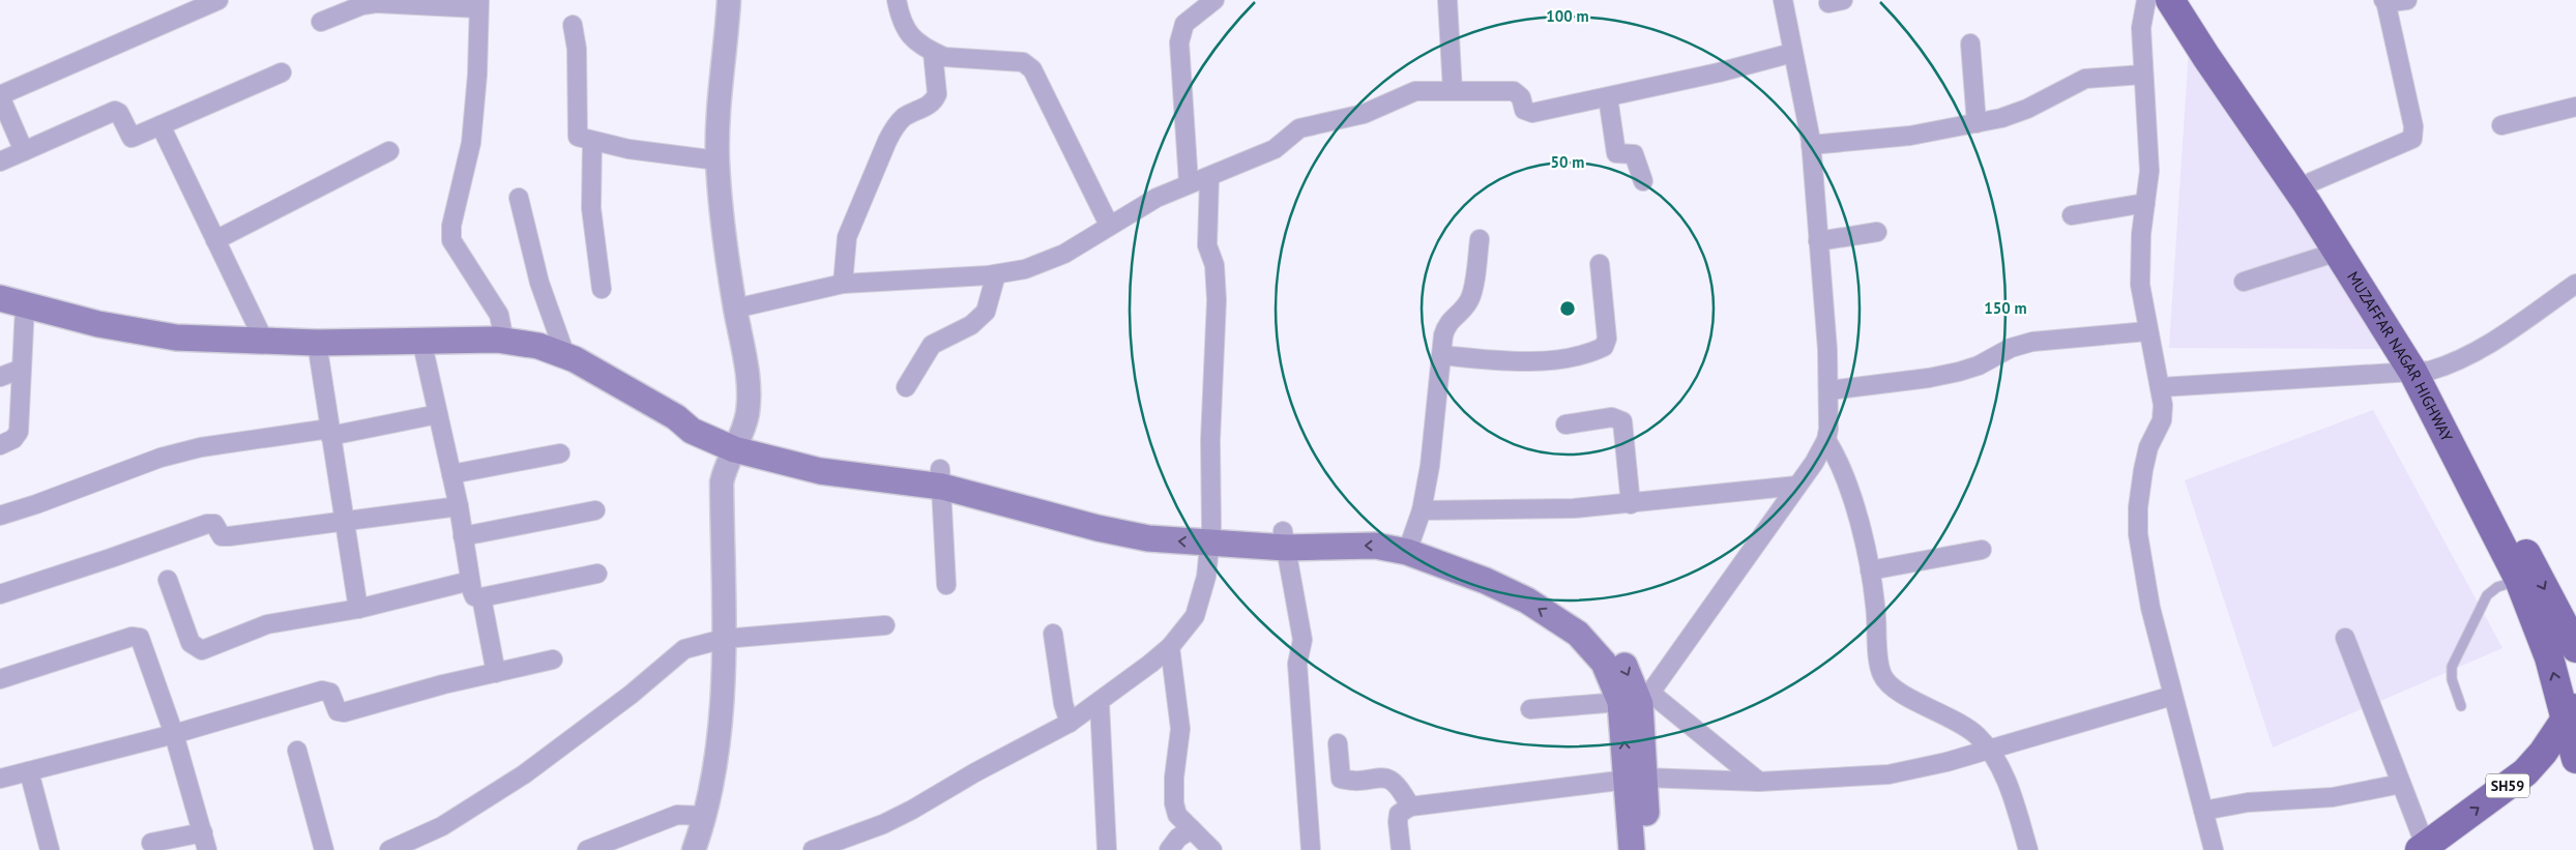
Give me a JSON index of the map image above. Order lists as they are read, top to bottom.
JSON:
{
  "streets": {
    "main road": ["MUZAFFAR NAGAR HIGHWAY", "SH59"]
  },
  "crossings": [
    ["MUZAFFAR NAGAR HIGHWAY", "SH59"]
  ],
  "rings": ["100 m", "50 m", "150 m"]
}
